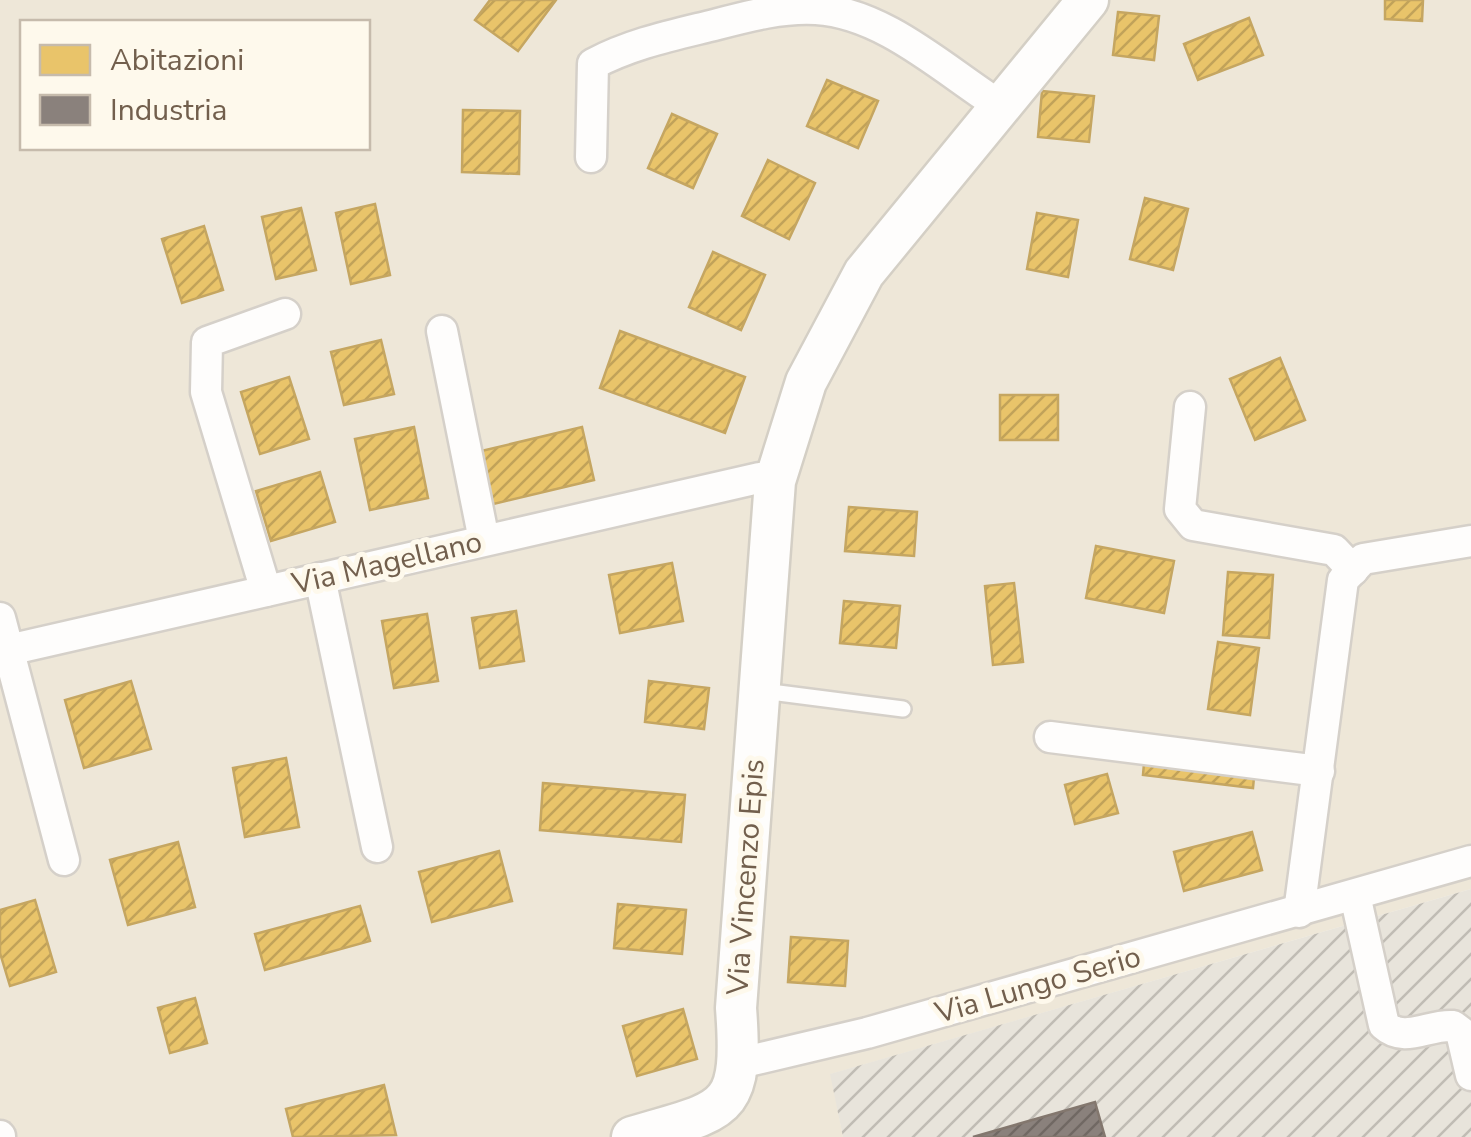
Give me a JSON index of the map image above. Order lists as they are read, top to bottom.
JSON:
{
  "streets": {
    "street": ["Via Magellano", "Via Vincenzo Epis", "Via Lungo Serio"]
  },
  "crossings": [
    ["Via Magellano", "Via Vincenzo Epis"],
    ["Via Vincenzo Epis", "Via Lungo Serio"]
  ],
  "legend": ["Abitazioni", "Industria"]
}
